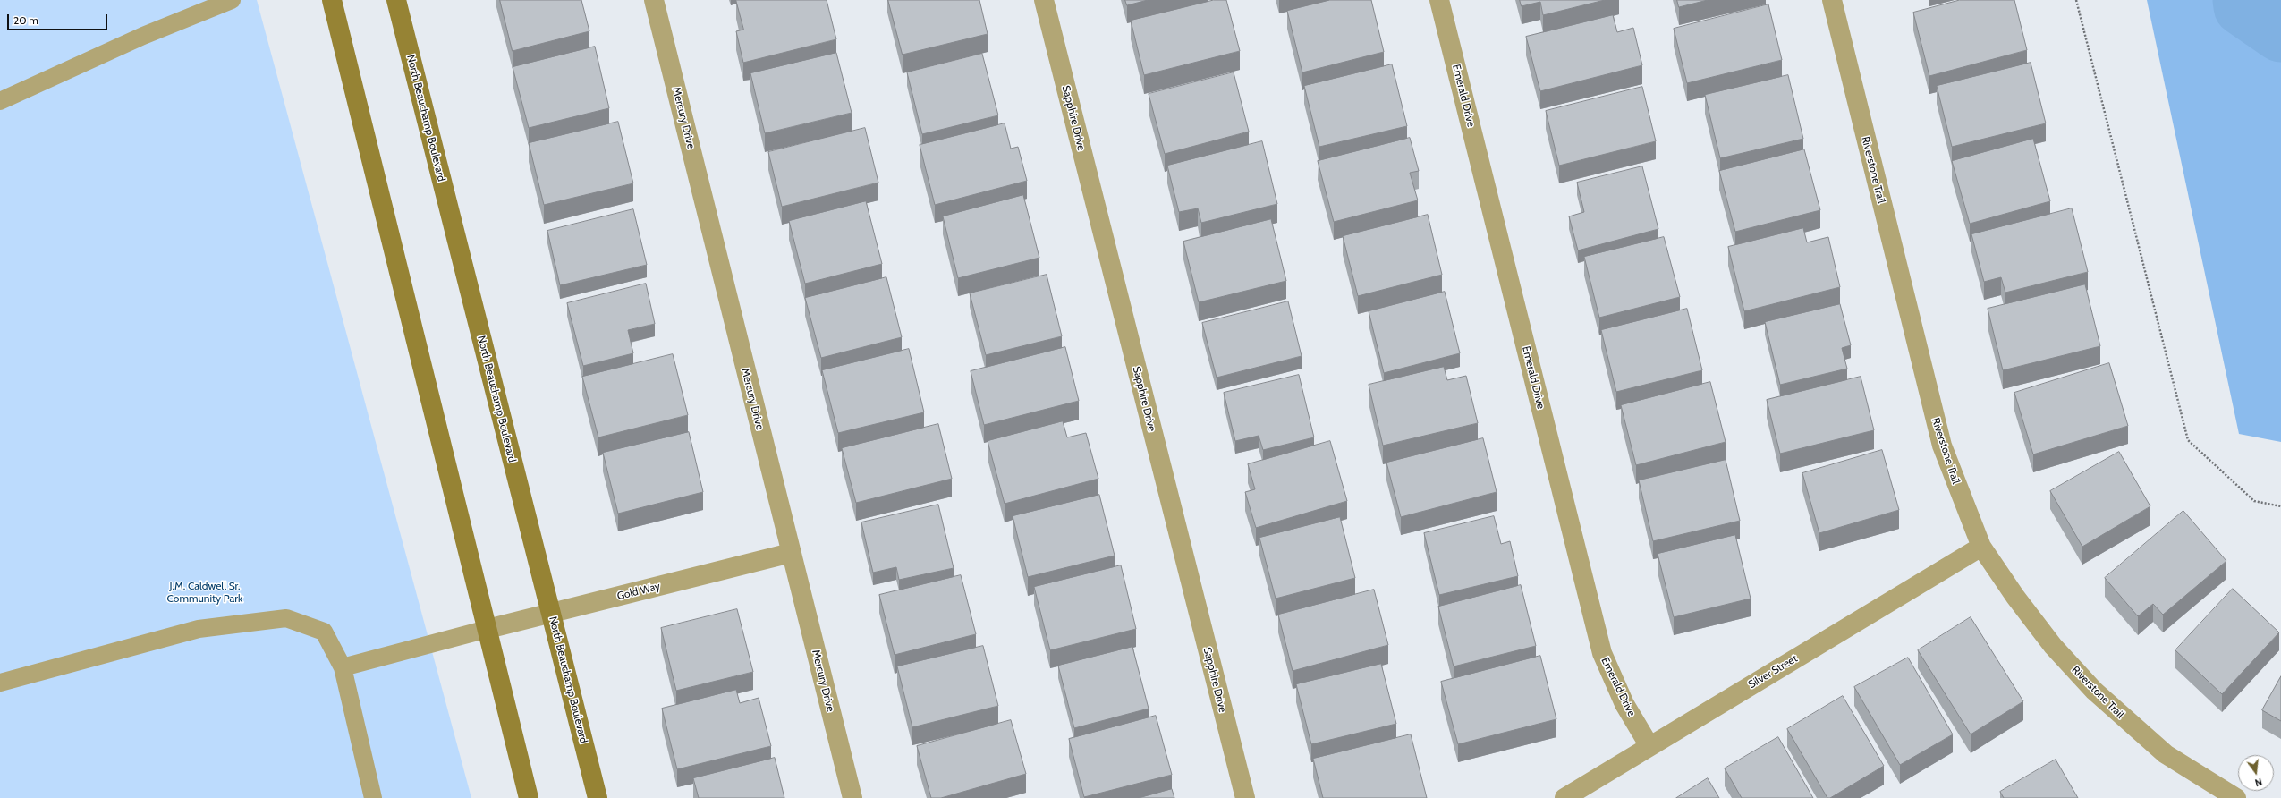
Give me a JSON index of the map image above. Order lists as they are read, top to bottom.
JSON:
{
  "streets": {
    "street": [
      "Emerald Drive",
      "North Beauchamp Boulevard",
      "Mercury Drive",
      "Sapphire Drive",
      "Riverstone Trail",
      "Gold Way",
      "Silver Street"
    ]
  },
  "crossings": [
    ["Emerald Drive", "Silver Street"],
    ["North Beauchamp Boulevard", "Gold Way"],
    ["Mercury Drive", "Gold Way"],
    ["Riverstone Trail", "Silver Street"]
  ],
  "parks": ["J.M. Caldwell Sr. Community Park"],
  "scale_bar": "20 m",
  "north": "bottom"
}
